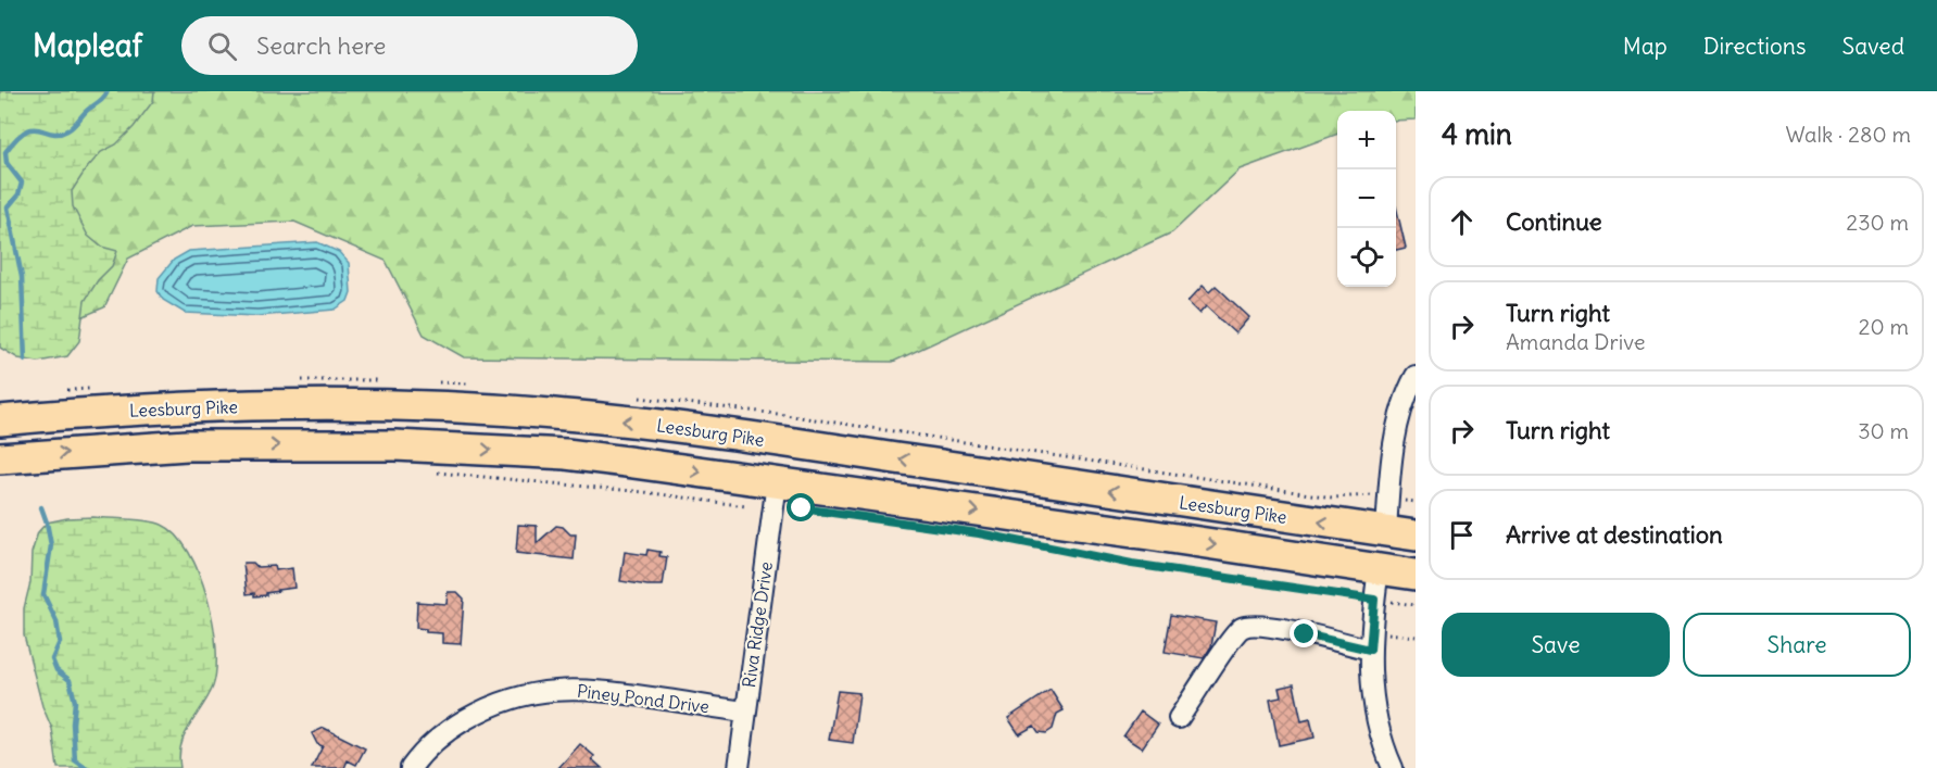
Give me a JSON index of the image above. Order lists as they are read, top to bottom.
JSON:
{
  "streets": {
    "highway": ["Leesburg Pike"],
    "street": ["Riva Ridge Drive", "Piney Pond Drive"]
  },
  "crossings": [
    ["Leesburg Pike", "Riva Ridge Drive"],
    ["Riva Ridge Drive", "Piney Pond Drive"]
  ],
  "page": {
    "header": "Mapleaf",
    "search": "Search here",
    "nav": ["Map", "Directions", "Saved"],
    "heading": ["4 min", "Walk · 280 m"],
    "map_buttons": ["+", "−"],
    "list": [
      ["Continue", "230 m"],
      ["Turn right", "Amanda Drive", "20 m"],
      ["Turn right", "30 m"],
      "Arrive at destination"
    ],
    "buttons": ["Save", "Share"]
  }
}
